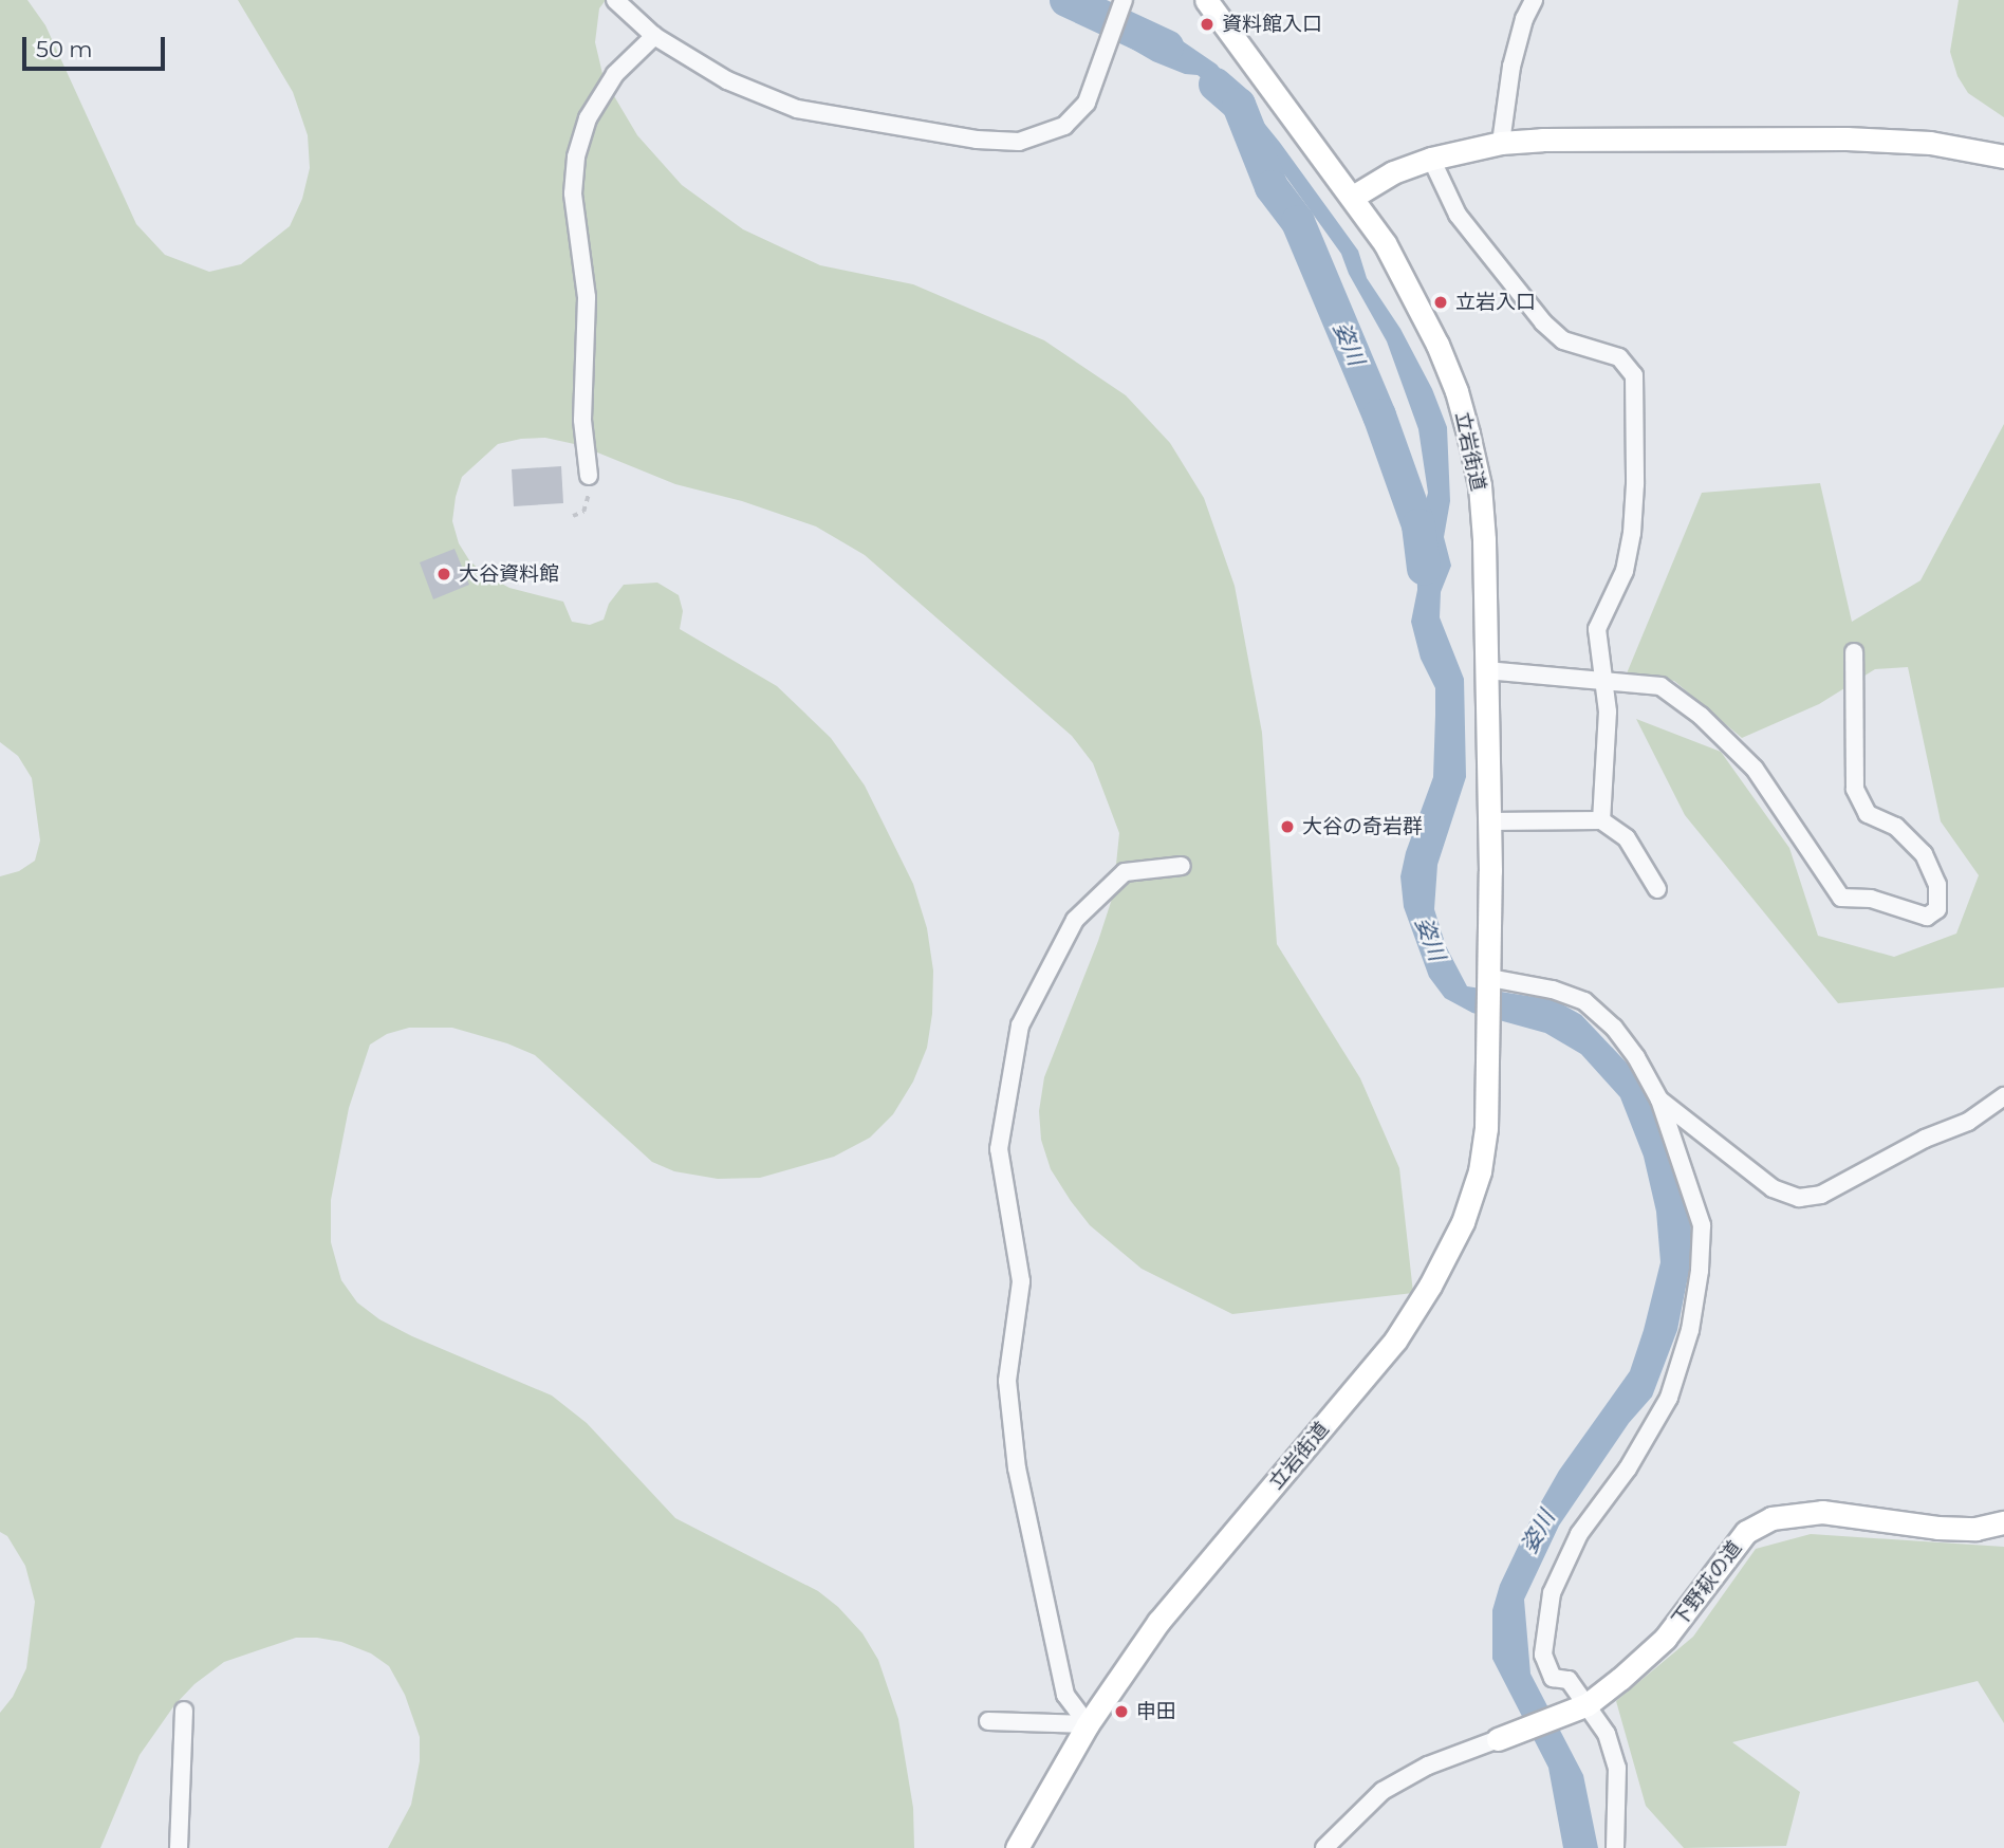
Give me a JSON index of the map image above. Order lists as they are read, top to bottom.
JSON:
{
  "streets": {
    "street": ["立岩街道", "下野萩の道"]
  },
  "water": ["姿川"],
  "places": [
    "資料館入口",
    "立岩入口",
    "大谷資料館",
    "大谷の奇岩群",
    "申田"
  ],
  "scale_bar": "50 m"
}
